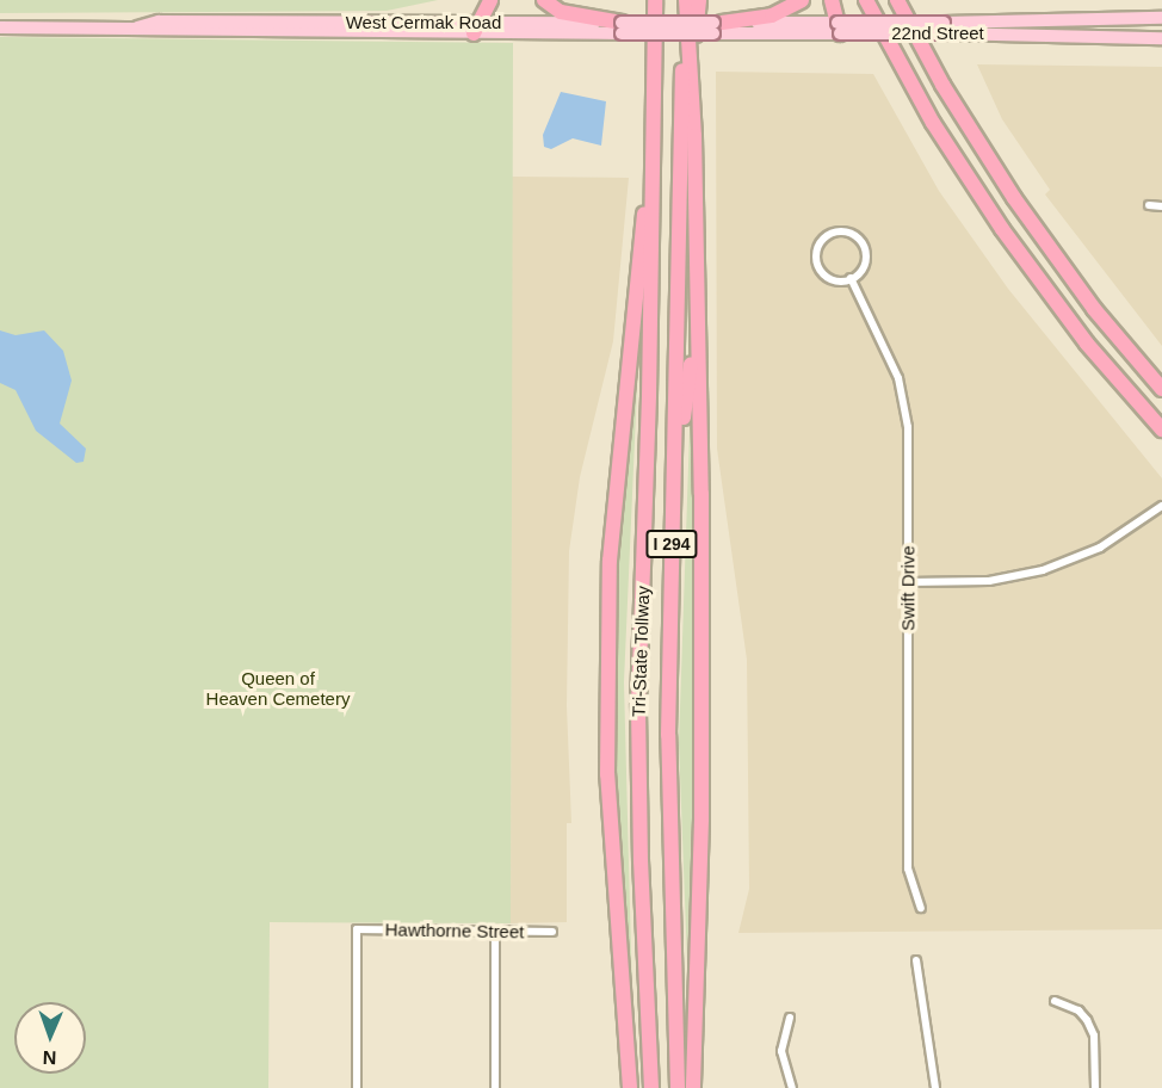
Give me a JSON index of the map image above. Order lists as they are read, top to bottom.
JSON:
{
  "streets": {
    "highway": ["I 294", "Tri-State Tollway"],
    "main road": ["West Cermak Road", "22nd Street"],
    "street": ["Swift Drive", "Hawthorne Street"]
  },
  "crossings": [
    ["West Cermak Road", "22nd Street"]
  ],
  "parks": ["Queen of Heaven Cemetery"],
  "north": "bottom"
}
